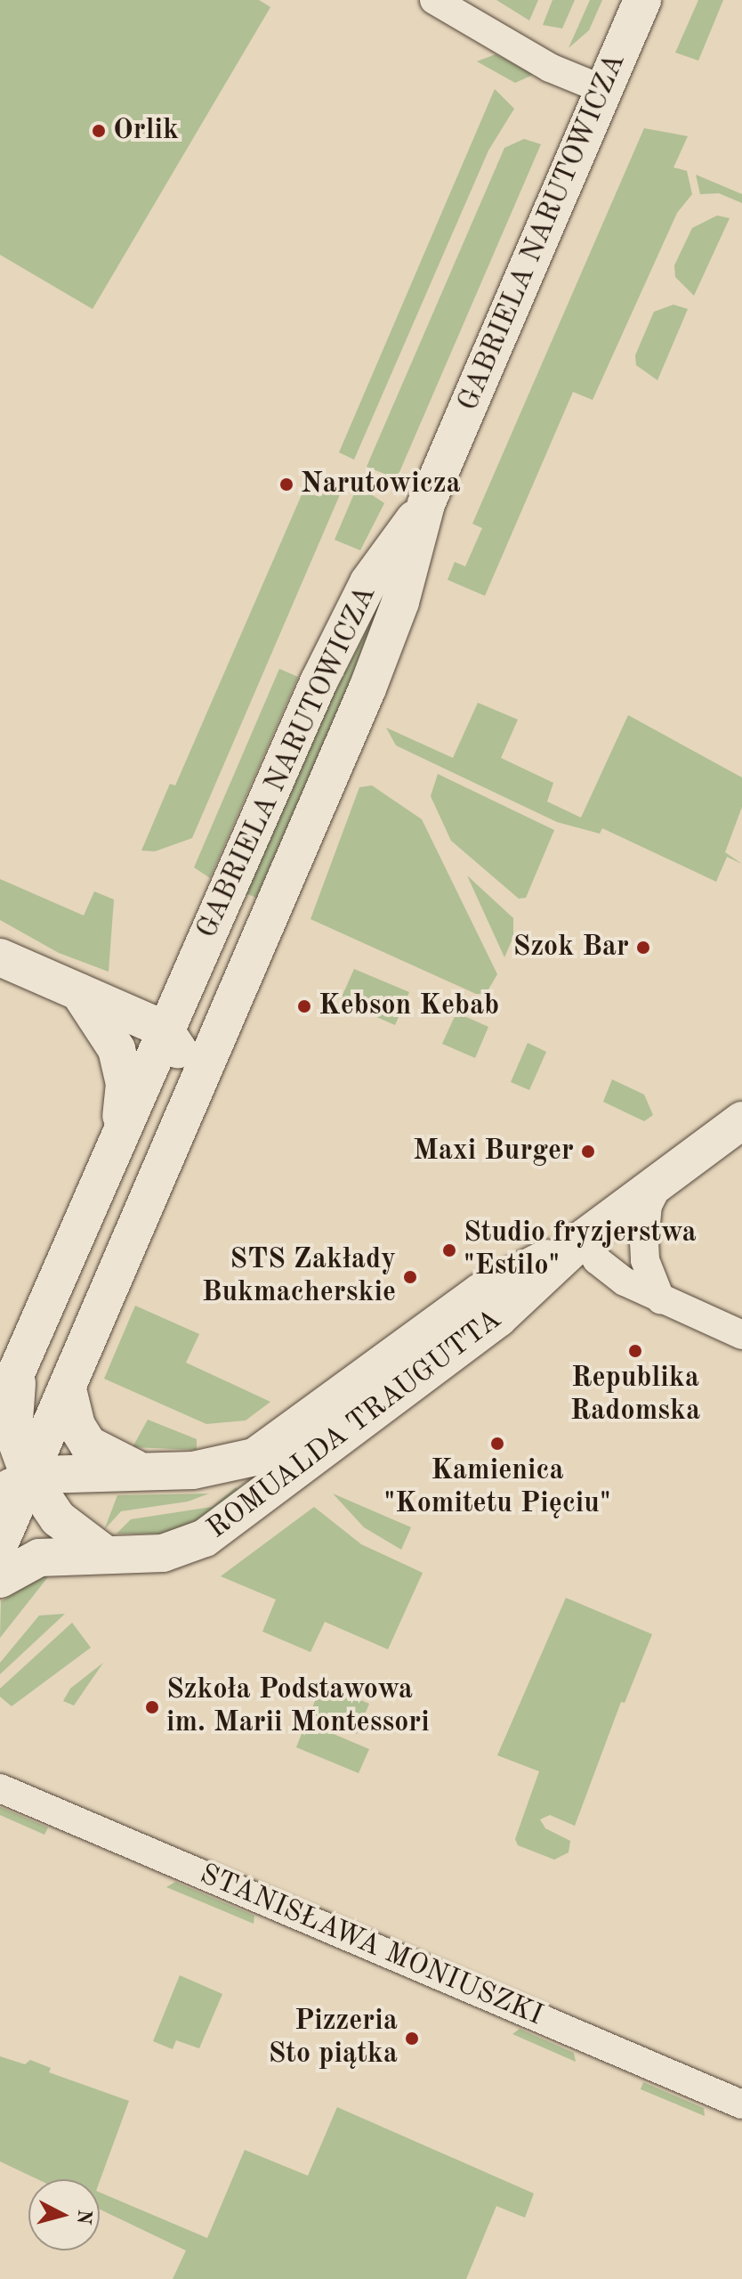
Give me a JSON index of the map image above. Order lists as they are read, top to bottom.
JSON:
{
  "streets": {
    "street": ["GABRIELA NARUTOWICZA", "ROMUALDA TRAUGUTTA", "STANISŁAWA MONIUSZKI"]
  },
  "crossings": [
    ["GABRIELA NARUTOWICZA", "ROMUALDA TRAUGUTTA"]
  ],
  "places": [
    "Orlik",
    "Narutowicza",
    "Szok Bar",
    "Kebson Kebab",
    "Maxi Burger",
    "Studio fryzjerstwa \"Estilo\"",
    "STS Zakłady Bukmacherskie",
    "Republika Radomska",
    "Kamienica \"Komitetu Pięciu\"",
    "Szkoła Podstawowa im. Marii Montessori",
    "Pizzeria Sto piątka"
  ],
  "north": "right"
}
